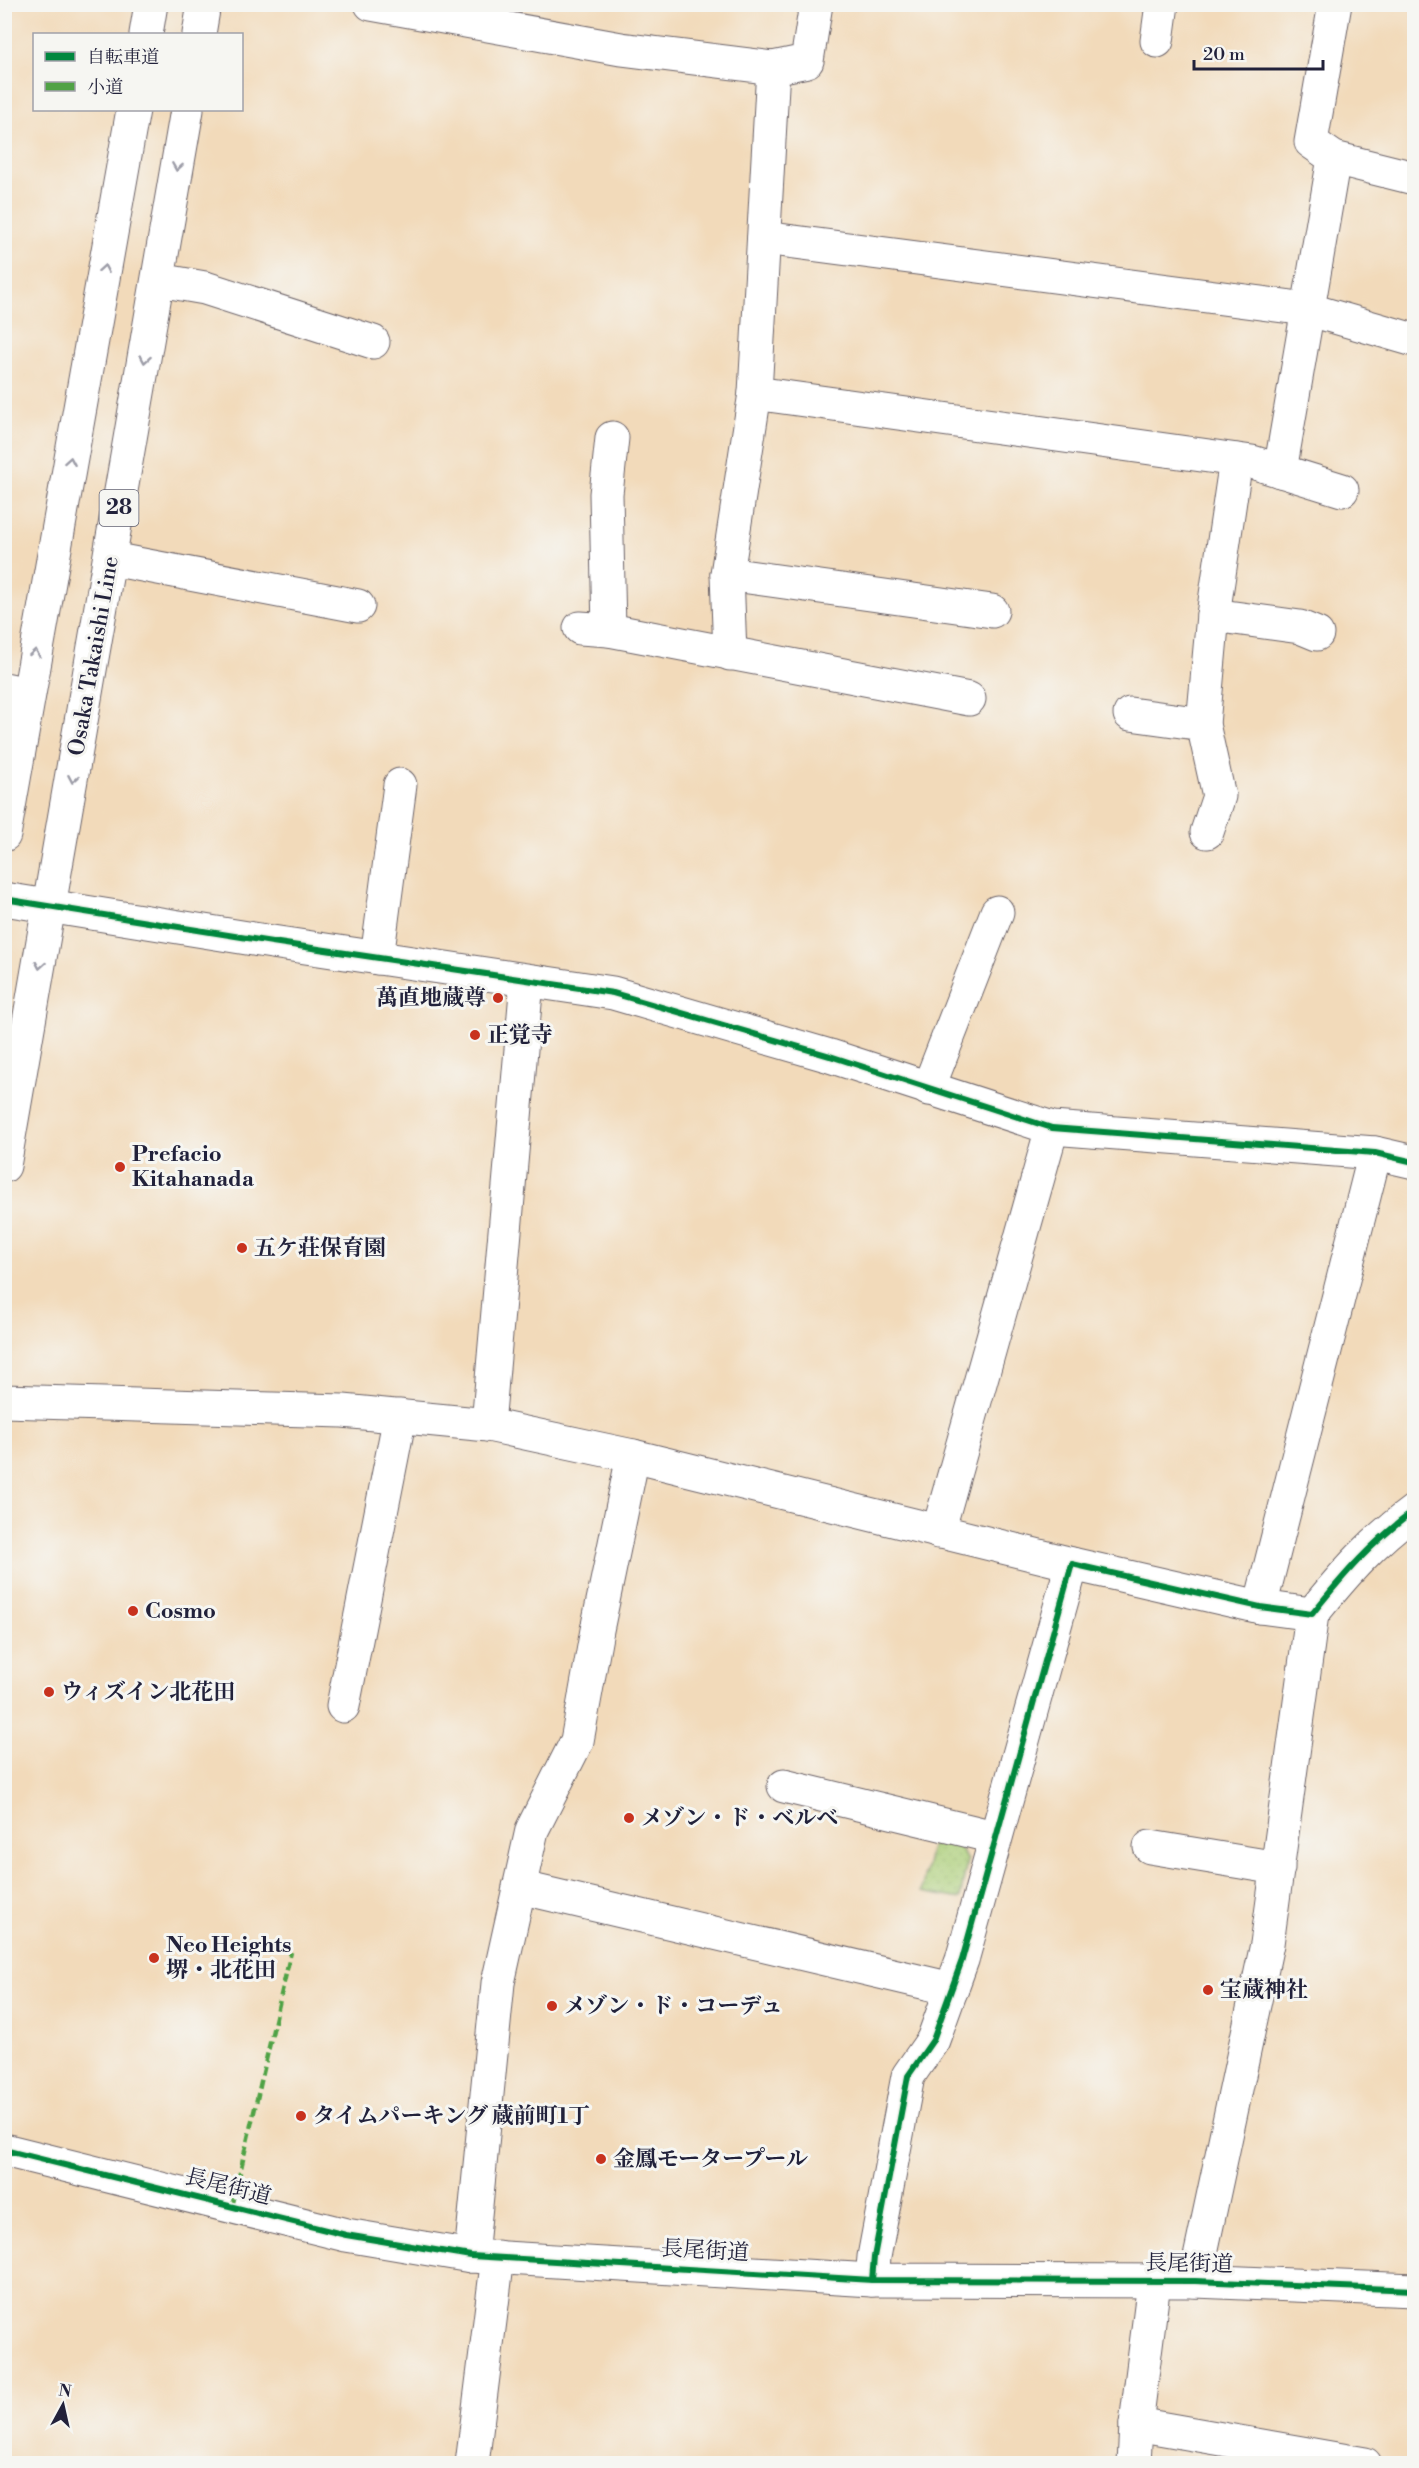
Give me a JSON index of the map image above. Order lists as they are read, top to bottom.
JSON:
{
  "streets": {
    "street": ["28", "Osaka Takaishi Line", "長尾街道"]
  },
  "places": [
    "萬直地蔵尊",
    "正覚寺",
    "Prefacio Kitahanada",
    "五ケ荘保育園",
    "Cosmo",
    "ウィズイン北花田",
    "メゾン・ド・ベルベ",
    "Neo Heights 堺・北花田",
    "宝蔵神社",
    "メゾン・ド・コーデュ",
    "タイムパーキング 蔵前町1丁",
    "金鳳モータープール"
  ],
  "legend": ["自転車道", "小道"],
  "scale_bar": "20 m",
  "north": "top"
}
